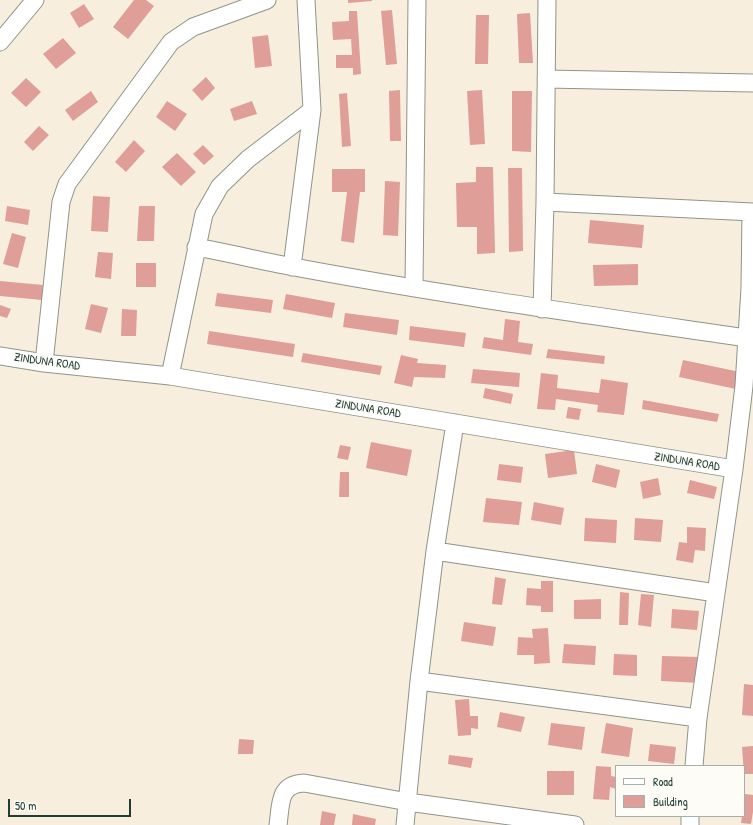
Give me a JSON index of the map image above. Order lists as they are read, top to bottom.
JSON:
{
  "streets": {
    "street": ["ZINDUNA ROAD"]
  },
  "legend": ["Road", "Building"],
  "scale_bar": "50 m"
}
